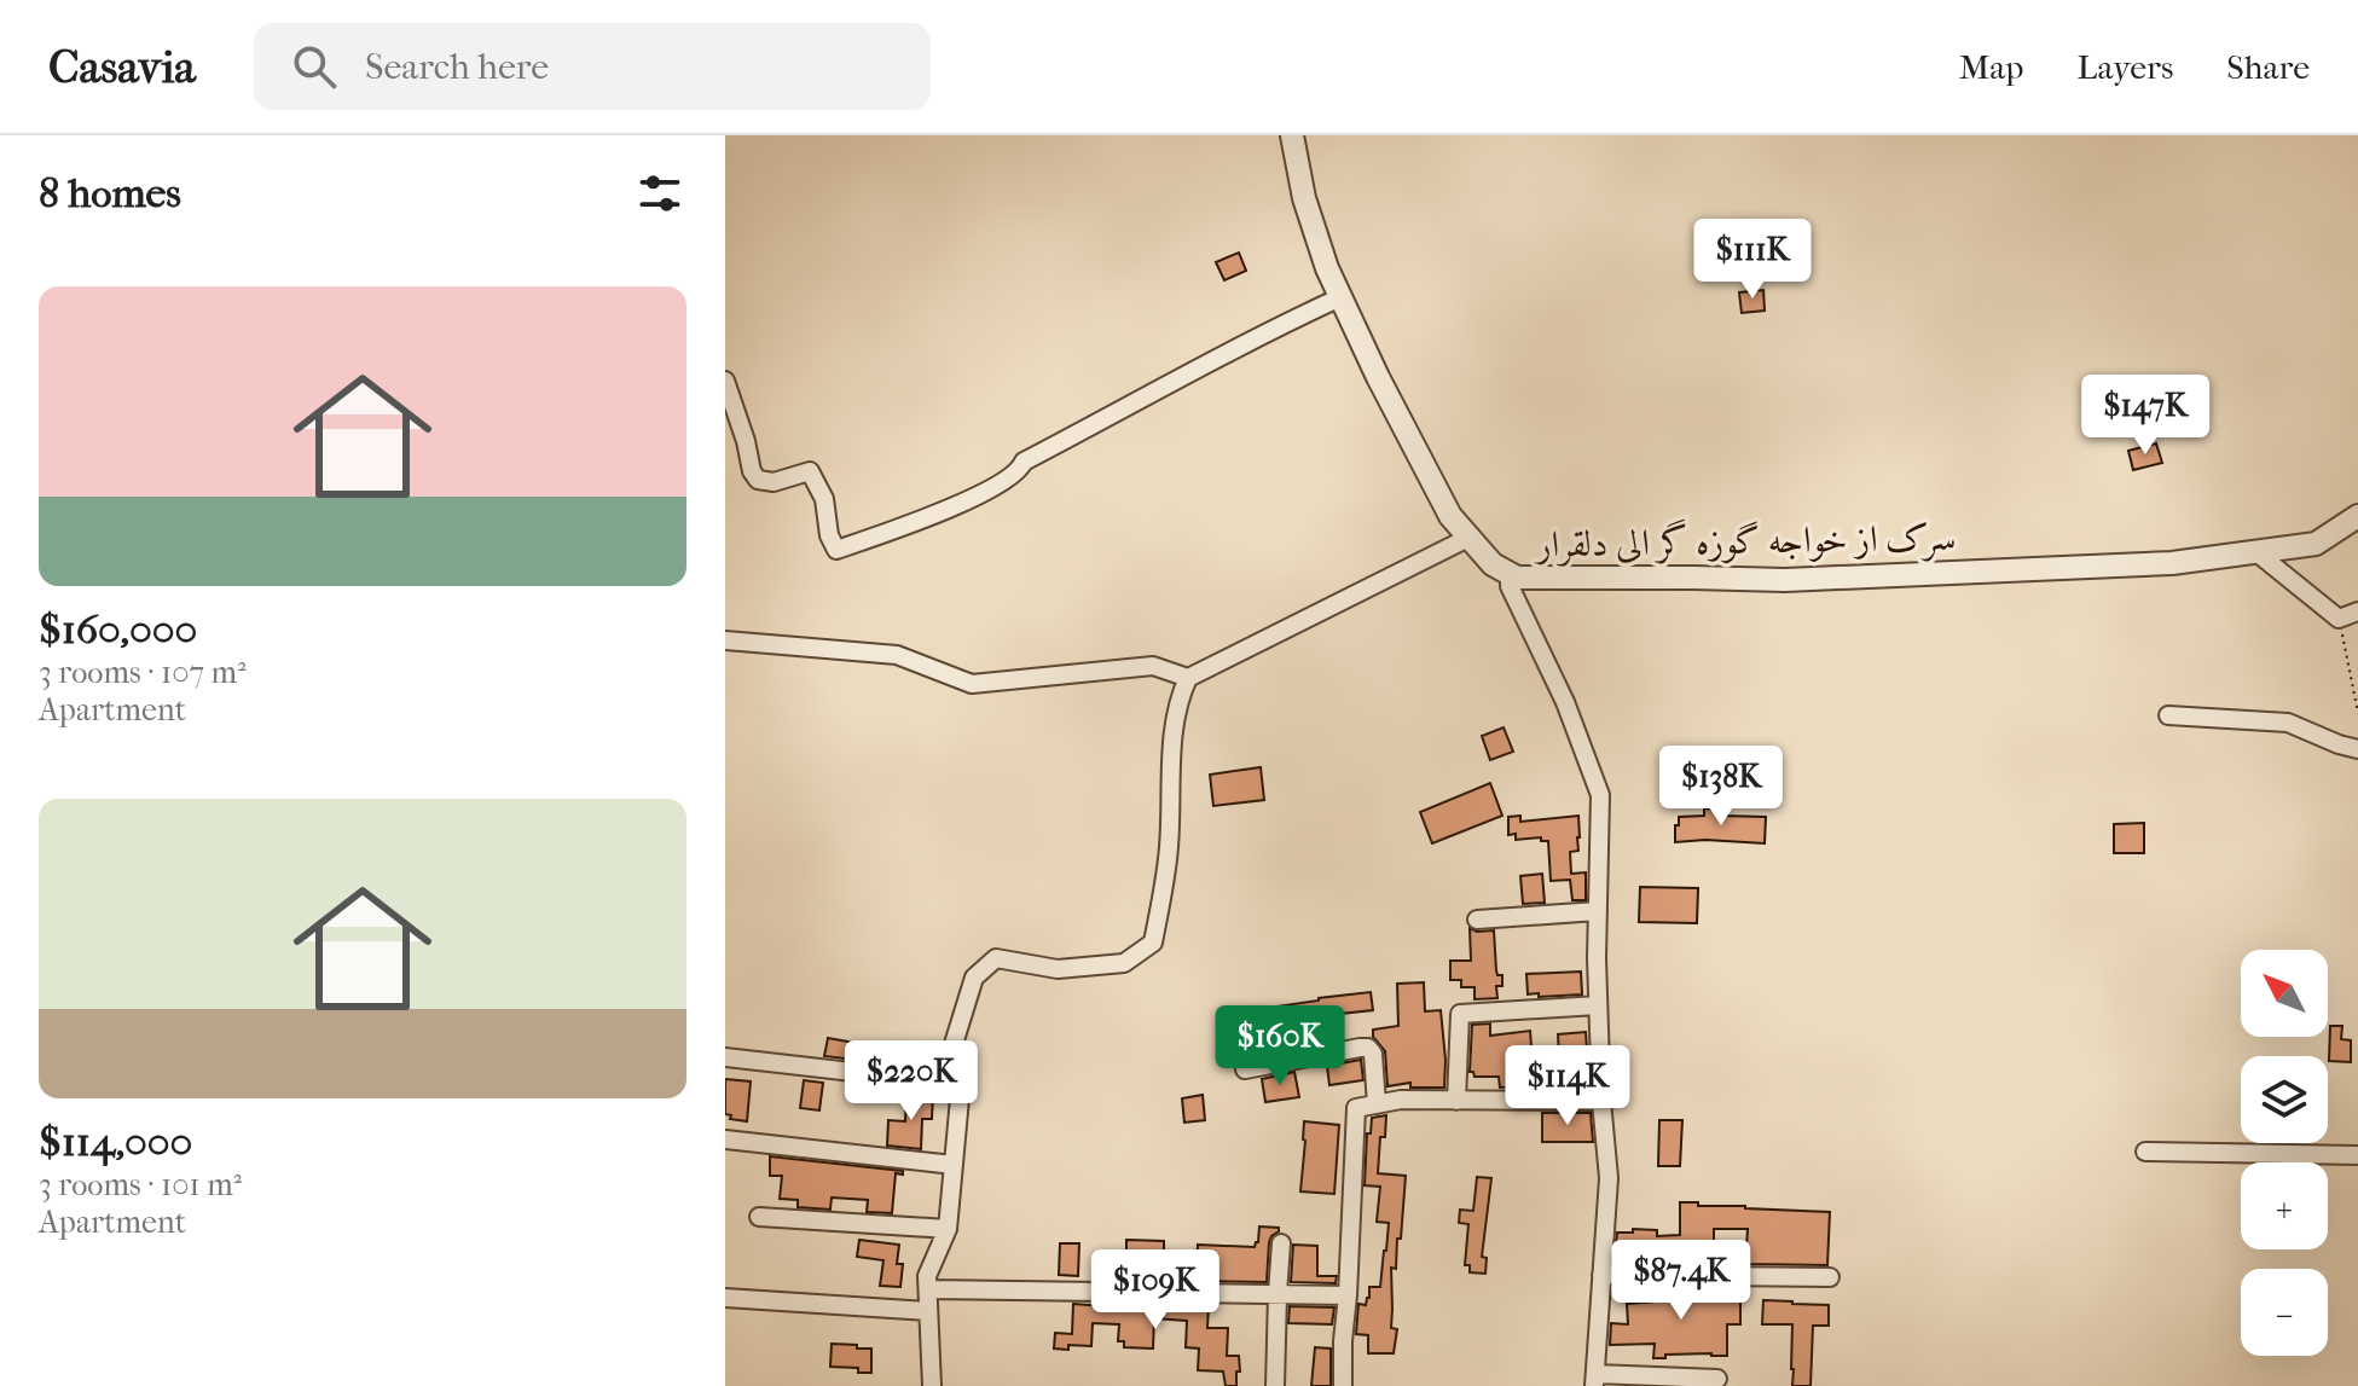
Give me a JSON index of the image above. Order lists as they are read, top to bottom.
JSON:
{
  "streets": {
    "street": ["سرک از خواجه گوزه گر الی دلقرار"]
  },
  "north": "top left",
  "page": {
    "header": "Casavia",
    "search": "Search here",
    "nav": ["Map", "Layers", "Share"],
    "heading": "8 homes",
    "price": [
      "$111K",
      "$147K",
      "$138K",
      "$160K",
      "$220K",
      "$114K",
      "$87.4K",
      "$109K"
    ],
    "list": [
      {
        "name": "$160,000",
        "note": "3 rooms · 107 m² · Apartment"
      },
      {
        "name": "$114,000",
        "note": "3 rooms · 101 m² · Apartment"
      }
    ],
    "map_buttons": ["+", "−"]
  }
}
